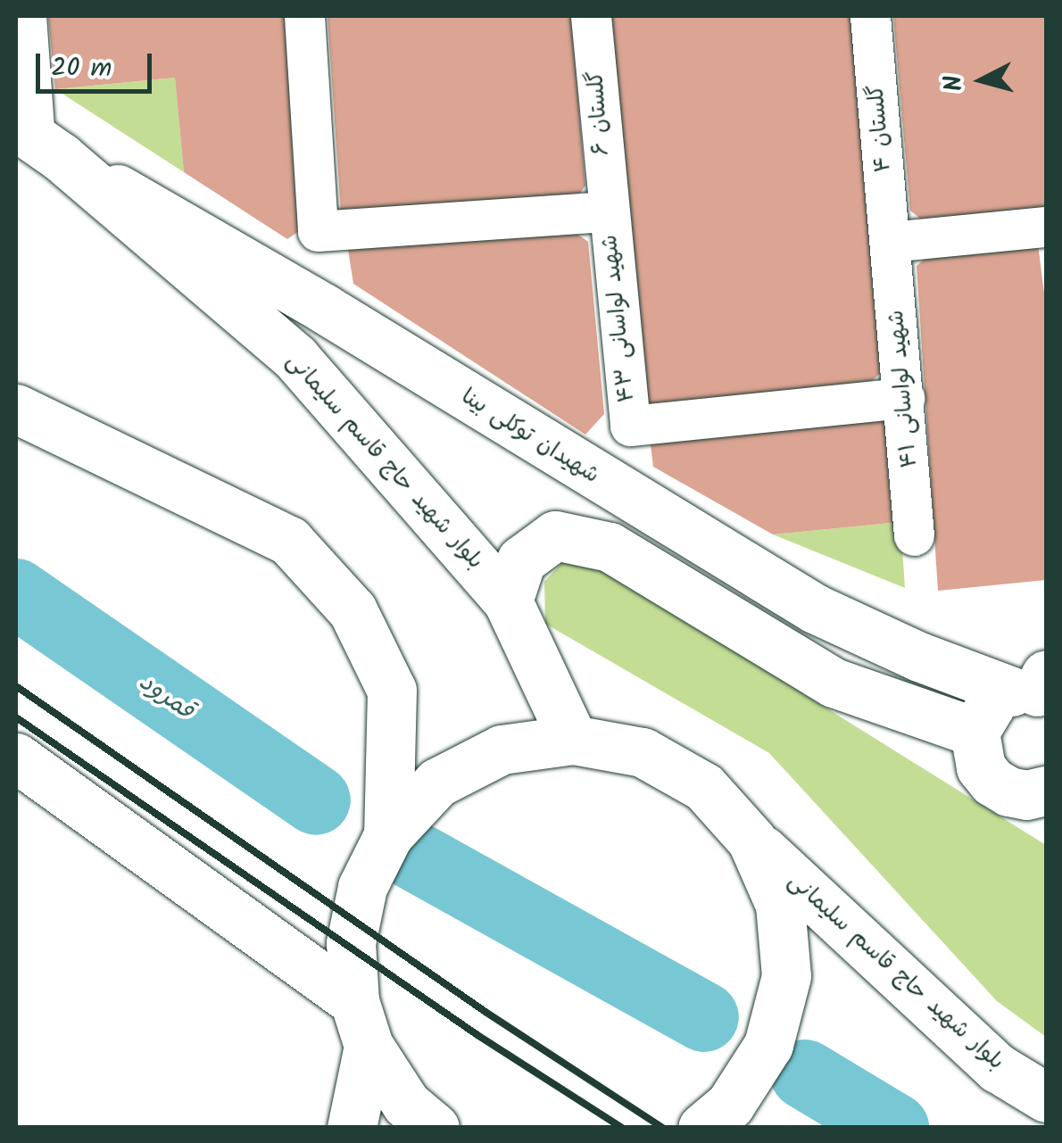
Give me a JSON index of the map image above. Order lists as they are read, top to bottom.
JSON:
{
  "streets": {
    "main road": ["شهیدان توکلی بینا", "بلوار شهید حاج قاسم سلیمانی"],
    "street": [
      "گلستان ۶",
      "گلستان ۴",
      "شهید لواسانی ۴۳",
      "شهید لواسانی ۴۱"
    ]
  },
  "crossings": [
    ["گلستان ۶", "شهید لواسانی ۴۳"],
    ["گلستان ۴", "شهید لواسانی ۴۱"],
    ["شهید لواسانی ۴۳", "شهید لواسانی ۴۱"],
    ["شهیدان توکلی بینا", "بلوار شهید حاج قاسم سلیمانی"]
  ],
  "water": ["قمرود"],
  "scale_bar": "20 m",
  "north": "left"
}
